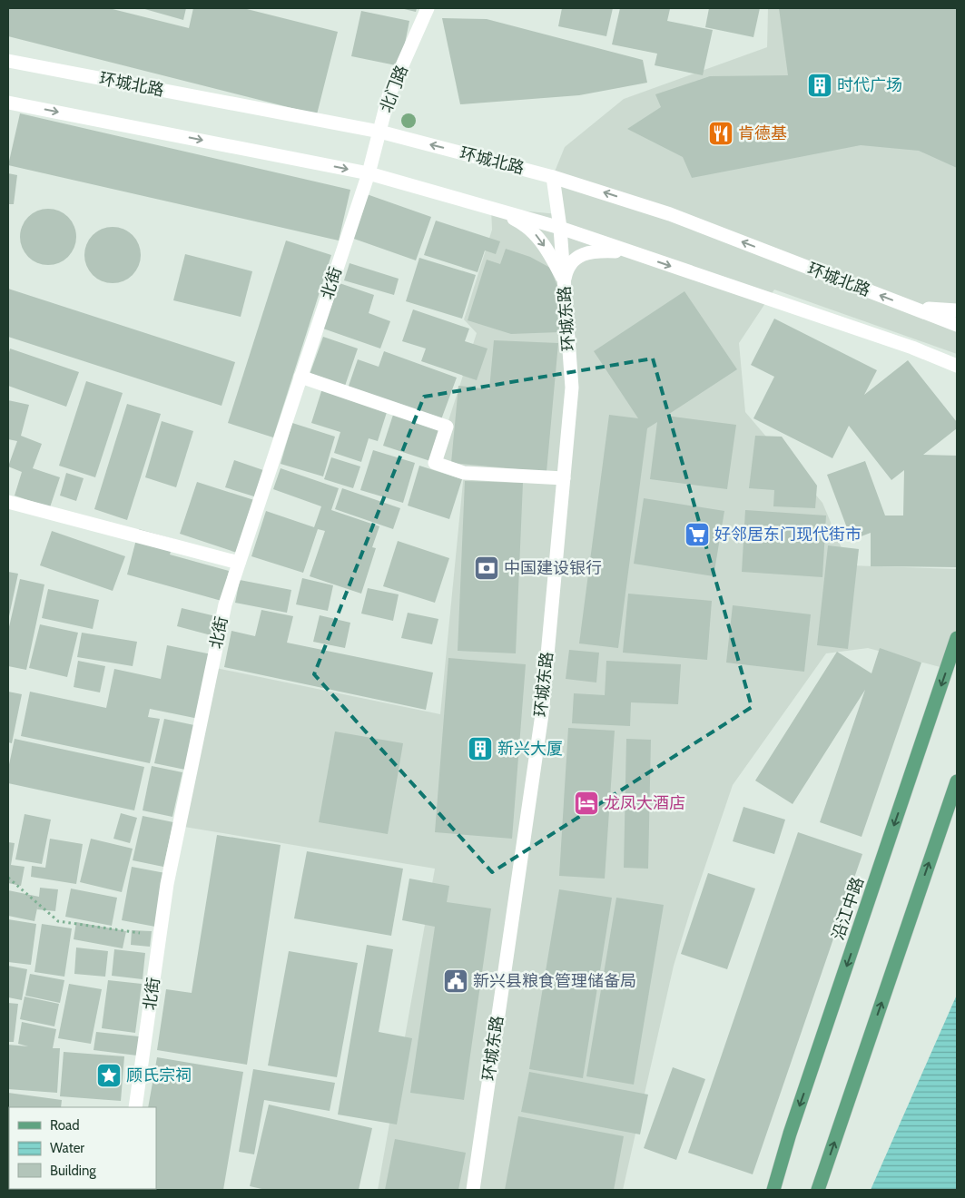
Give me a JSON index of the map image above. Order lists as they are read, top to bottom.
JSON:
{
  "streets": {
    "main road": ["沿江中路"],
    "street": [
      "环城北路",
      "北门路",
      "北街",
      "环城东路"
    ]
  },
  "crossings": [
    ["环城北路", "北门路"],
    ["环城北路", "环城东路"],
    ["北门路", "北街"]
  ],
  "places": {
    "building": ["时代广场", "新兴大厦"],
    "restaurant": ["肯德基"],
    "supermarket": ["好邻居东门现代街市"],
    "bank": ["中国建设银行"],
    "hotel": ["龙凤大酒店"],
    "public building": ["新兴县粮食管理储备局"],
    "place": ["顾氏宗祠"]
  },
  "legend": ["Road", "Water", "Building"]
}
